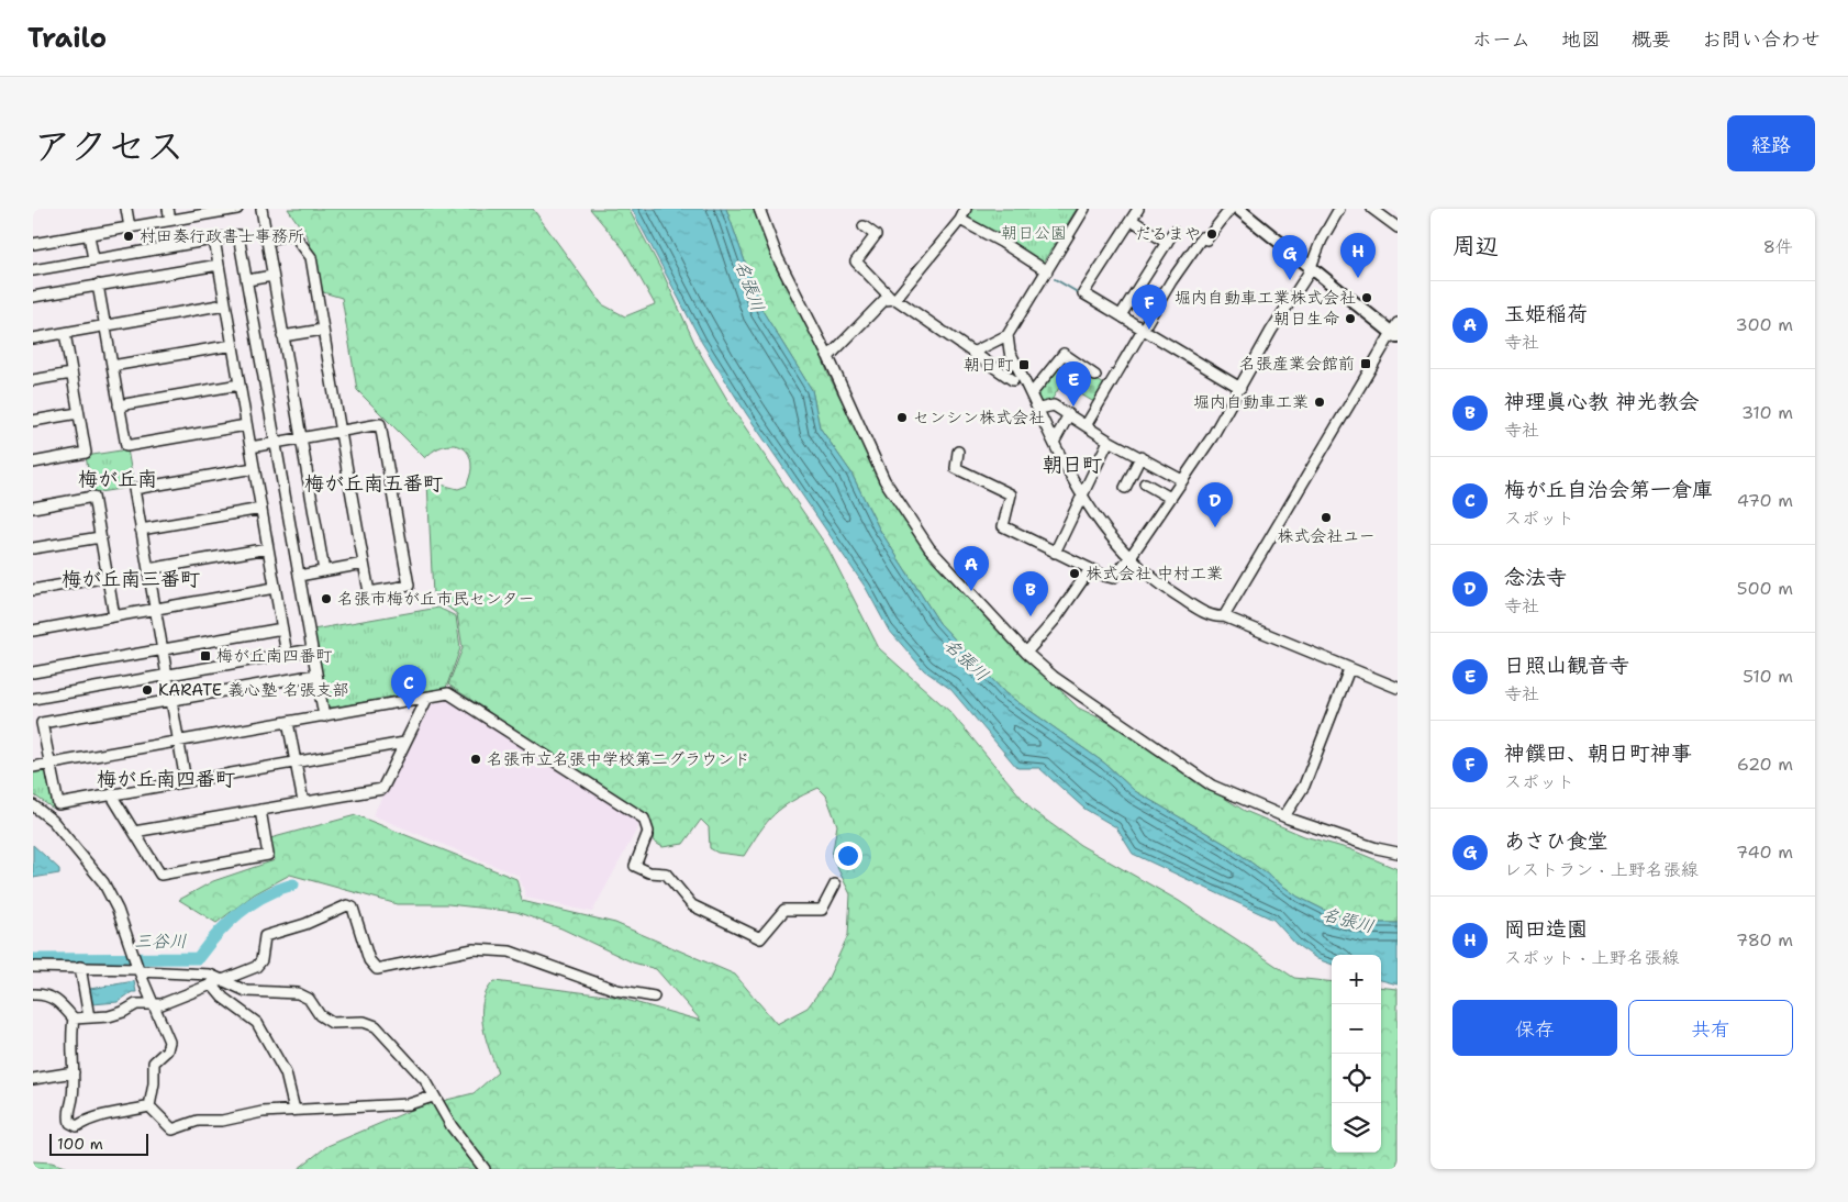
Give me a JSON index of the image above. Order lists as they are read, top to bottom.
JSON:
{
  "districts": [
    "朝日町",
    "梅が丘南",
    "梅が丘南五番町",
    "梅が丘南三番町",
    "梅が丘南四番町"
  ],
  "water": ["名張川", "三谷川"],
  "parks": ["朝日公園"],
  "places": {
    "other": [
      "だるまや",
      "村田奏行政書士事務所",
      "堀内自動車工業株式会社",
      "朝日生命",
      "堀内自動車工業",
      "センシン株式会社",
      "株式会社ユー",
      "株式会社 中村工業",
      "名張市梅が丘市民センター",
      "KARATE 義心塾 名張支部",
      "名張市立名張中学校第二グラウンド"
    ],
    "transit": ["名張産業会館前", "朝日町", "梅が丘南四番町"]
  },
  "scale_bar": "100 m",
  "page": {
    "header": "Trailo",
    "nav": [
      "ホーム",
      "地図",
      "概要",
      "お問い合わせ"
    ],
    "title": "アクセス",
    "buttons": [
      "経路",
      ["保存", "共有"]
    ],
    "heading": ["周辺", "8件"],
    "pins": [
      "H",
      "G",
      "F",
      "E",
      "D",
      "A",
      "B",
      "C"
    ],
    "list": [
      {
        "mark": "A",
        "name": "玉姫稲荷",
        "note": "寺社",
        "value": "300 m"
      },
      {
        "mark": "B",
        "name": "神理眞心教 神光教会",
        "note": "寺社",
        "value": "310 m"
      },
      {
        "mark": "C",
        "name": "梅が丘自治会第一倉庫",
        "note": "スポット",
        "value": "470 m"
      },
      {
        "mark": "D",
        "name": "念法寺",
        "note": "寺社",
        "value": "500 m"
      },
      {
        "mark": "E",
        "name": "日照山観音寺",
        "note": "寺社",
        "value": "510 m"
      },
      {
        "mark": "F",
        "name": "神饌田、朝日町神事",
        "note": "スポット",
        "value": "620 m"
      },
      {
        "mark": "G",
        "name": "あさひ食堂",
        "note": "レストラン · 上野名張線",
        "value": "740 m"
      },
      {
        "mark": "H",
        "name": "岡田造園",
        "note": "スポット · 上野名張線",
        "value": "780 m"
      }
    ],
    "map_buttons": ["+", "−"],
    "scale": "100 m"
  }
}
